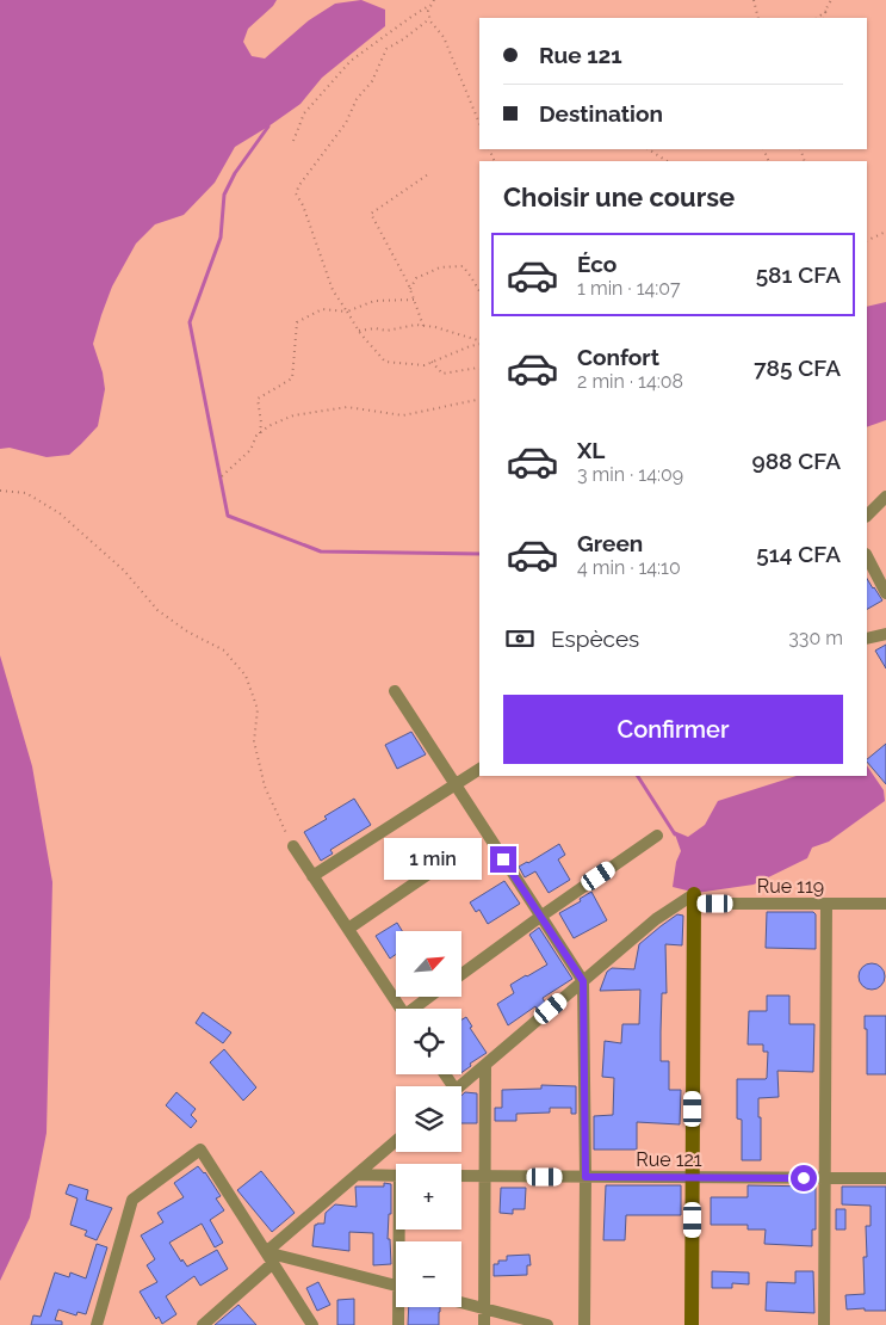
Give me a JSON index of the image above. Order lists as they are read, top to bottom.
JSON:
{
  "streets": {
    "street": ["Rue 119", "Rue 121"]
  },
  "north": "top right",
  "page": {
    "banner": ["Rue 121", "Destination"],
    "heading": "Choisir une course",
    "list": [
      {
        "name": "Éco",
        "note": "1 min · 14:07",
        "value": "581 CFA"
      },
      {
        "name": "Confort",
        "note": "2 min · 14:08",
        "value": "785 CFA"
      },
      {
        "name": "XL",
        "note": "3 min · 14:09",
        "value": "988 CFA"
      },
      {
        "name": "Green",
        "note": "4 min · 14:10",
        "value": "514 CFA"
      }
    ],
    "pay": ["Espèces", "330 m"],
    "buttons": "Confirmer",
    "bubble": "1 min",
    "map_buttons": ["+", "−"]
  }
}
